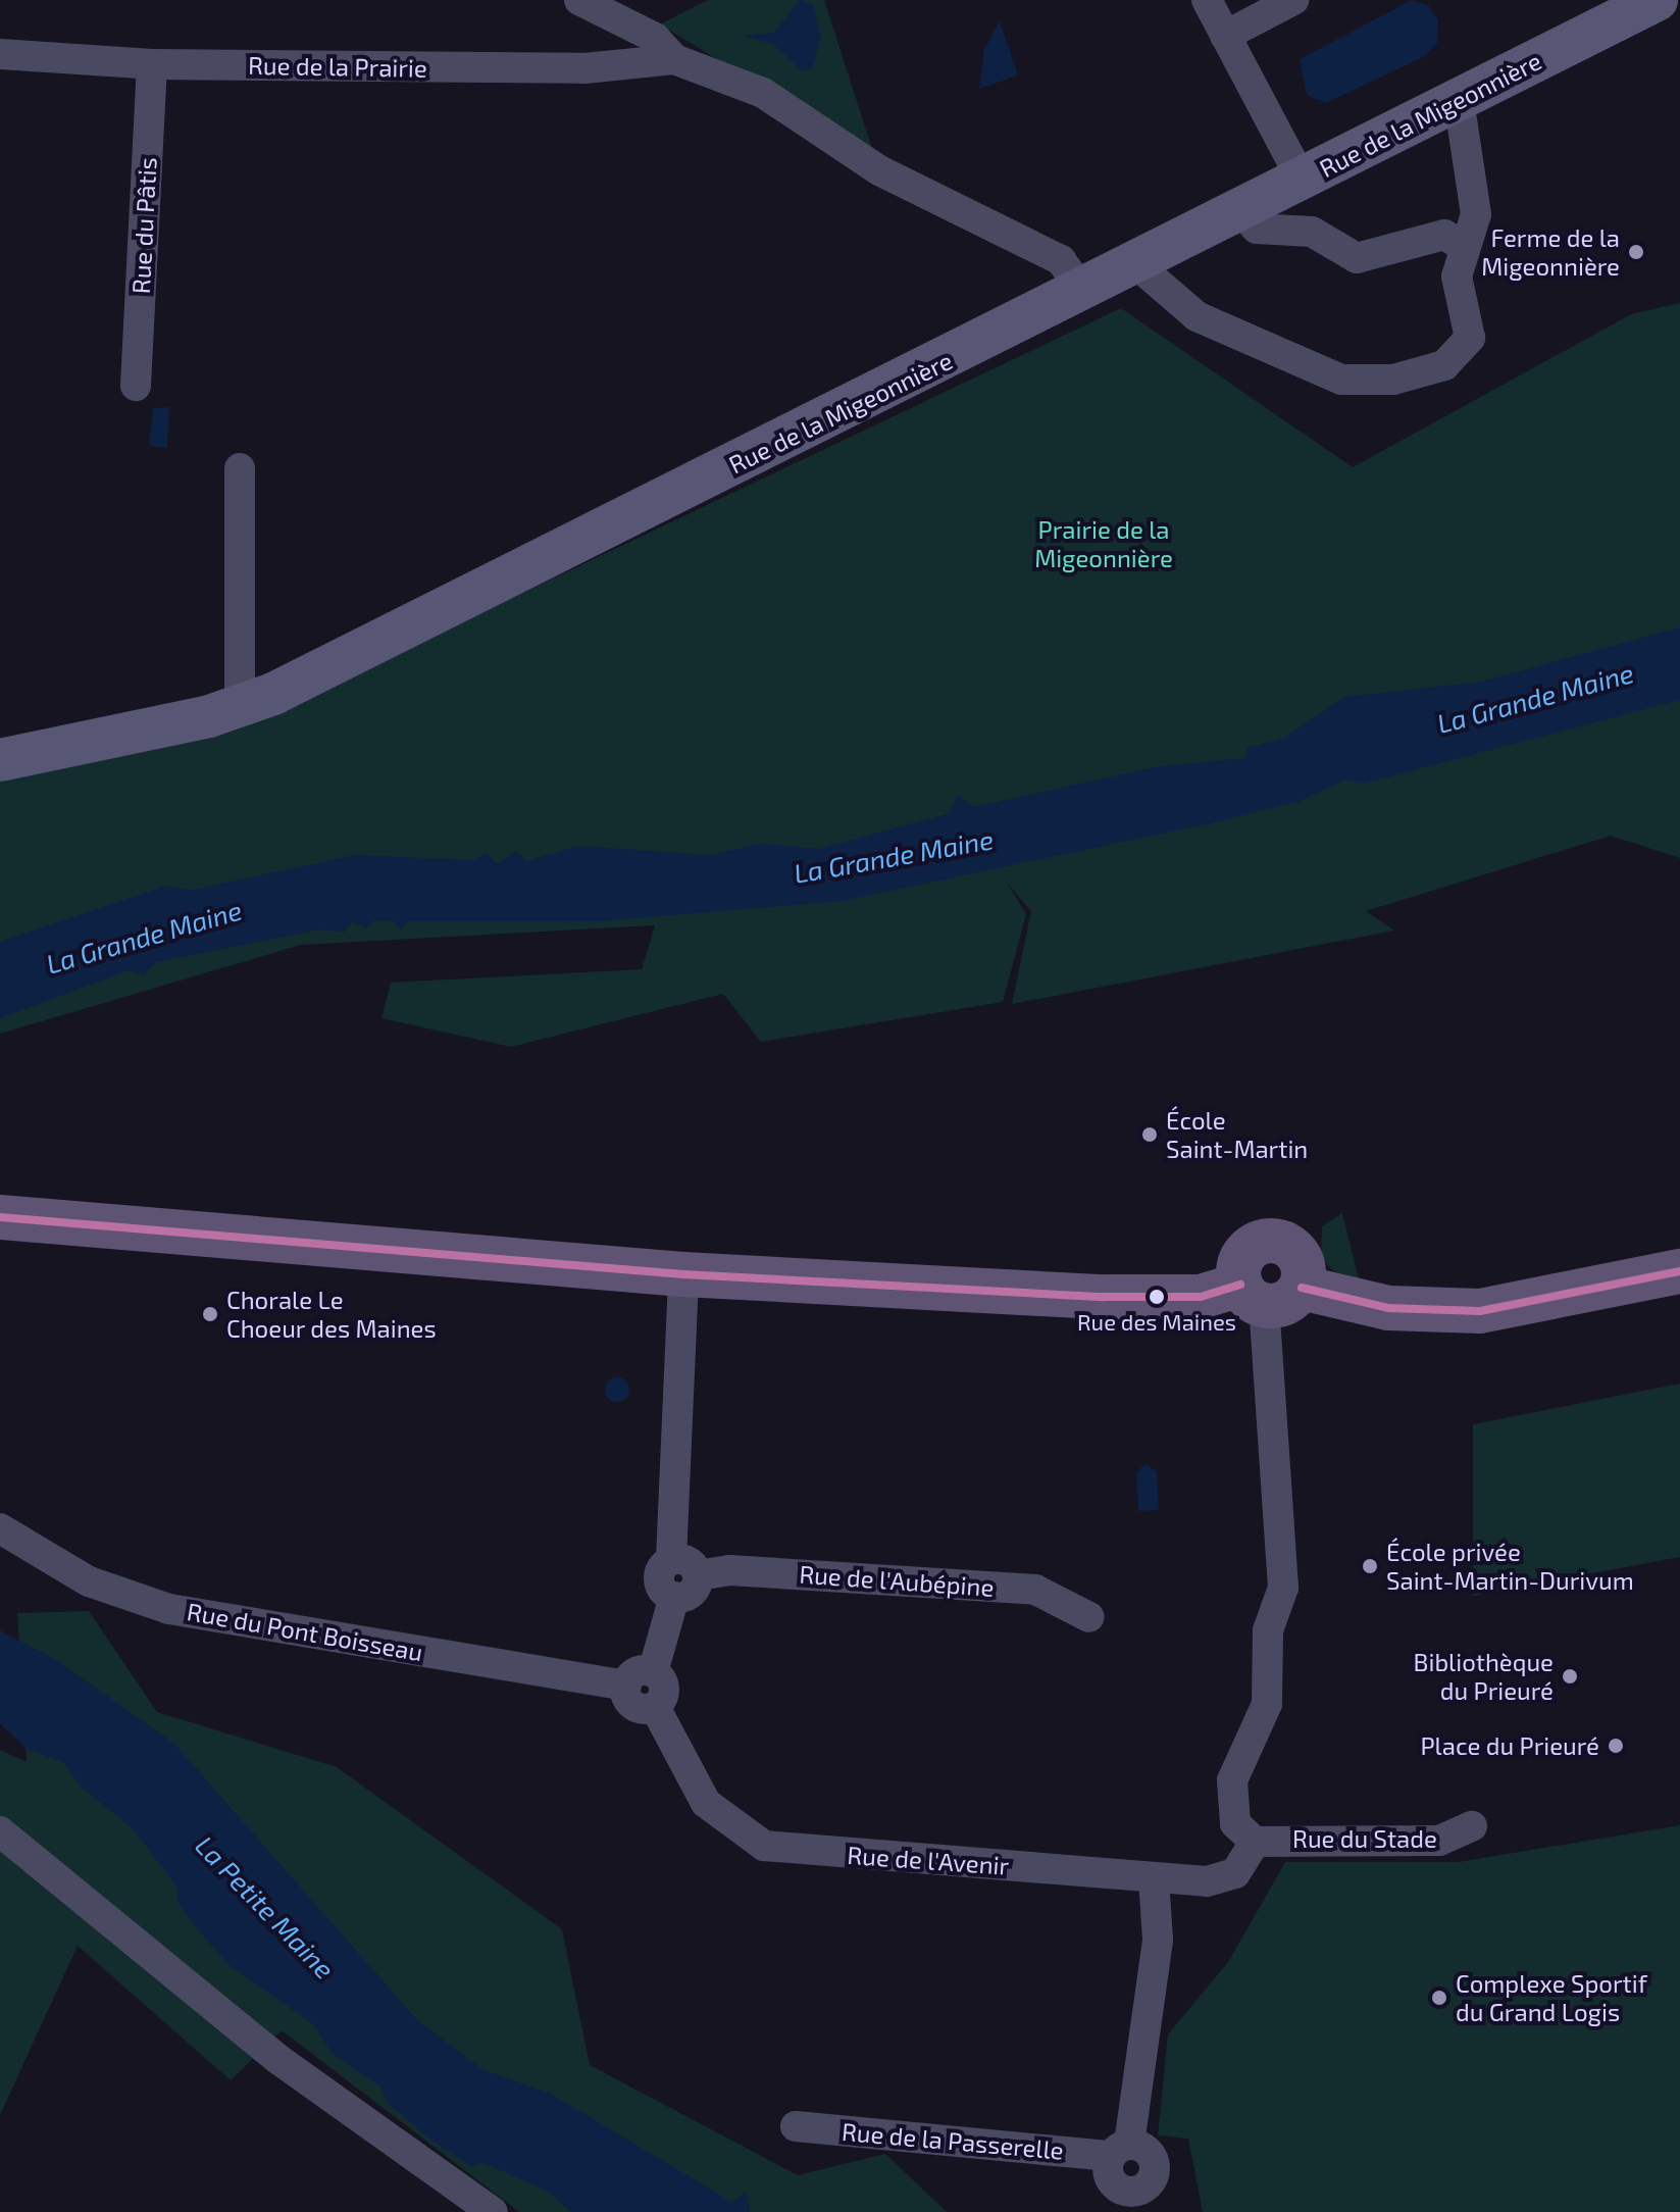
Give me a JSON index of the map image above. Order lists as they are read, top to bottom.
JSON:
{
  "streets": {
    "street": [
      "Rue de la Prairie",
      "Rue de la Migeonnière",
      "Rue du Pâtis",
      "Rue de l'Aubépine",
      "Rue du Pont Boisseau",
      "Rue du Stade",
      "Rue de l'Avenir",
      "Rue de la Passerelle"
    ]
  },
  "crossings": [
    ["Rue de la Prairie", "Rue du Pâtis"],
    ["Rue du Pont Boisseau", "Rue de l'Avenir"],
    ["Rue du Stade", "Rue de l'Avenir"],
    ["Rue de l'Avenir", "Rue de la Passerelle"]
  ],
  "water": ["La Grande Maine", "La Petite Maine"],
  "parks": ["Prairie de la Migeonnière"],
  "places": [
    "Ferme de la Migeonnière",
    "École Saint-Martin",
    "Rue des Maines",
    "Chorale Le Choeur des Maines",
    "École privée Saint-Martin-Durivum",
    "Bibliothèque du Prieuré",
    "Place du Prieuré",
    "Complexe Sportif du Grand Logis"
  ]
}
